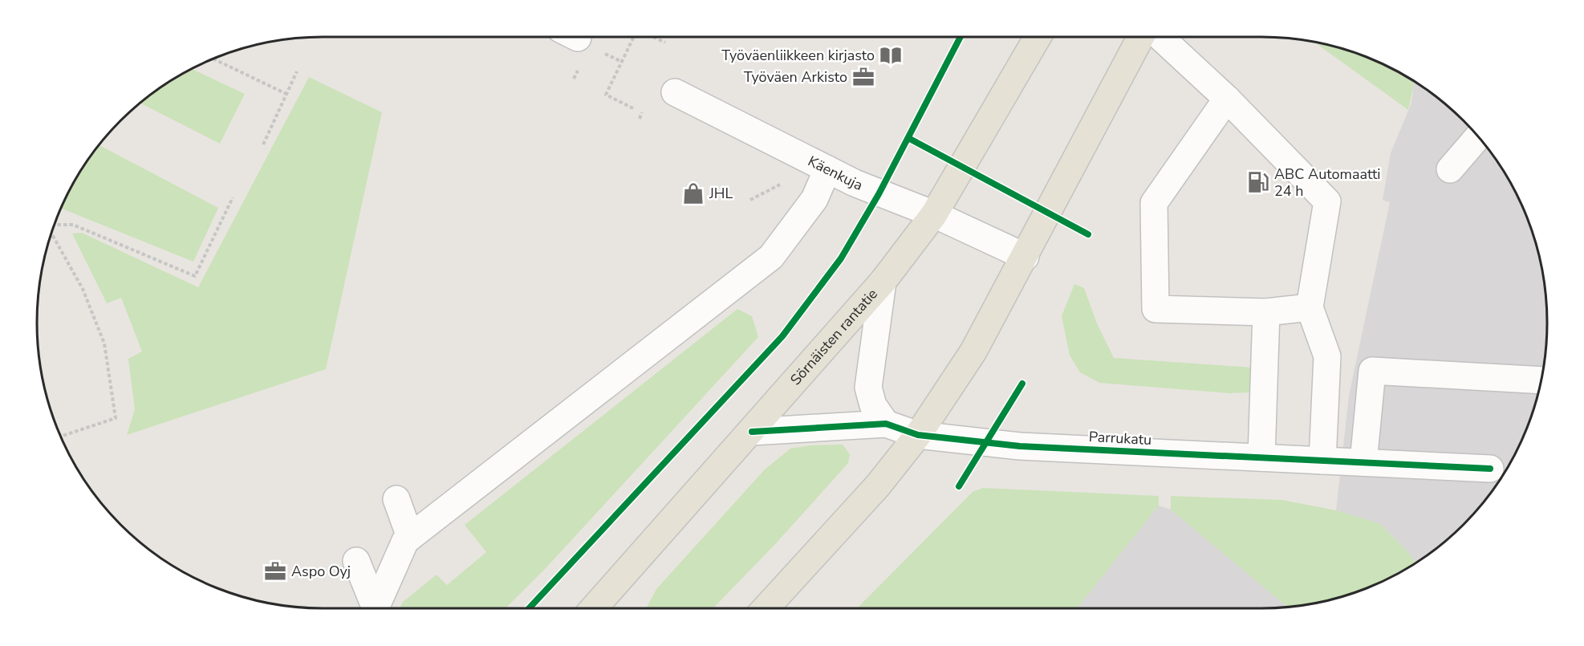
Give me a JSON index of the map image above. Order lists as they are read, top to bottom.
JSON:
{
  "streets": {
    "main road": ["Sörnäisten rantatie"],
    "street": ["Käenkuja", "Parrukatu"]
  },
  "crossings": [
    ["Käenkuja", "Sörnäisten rantatie"],
    ["Sörnäisten rantatie", "Parrukatu"]
  ],
  "places": {
    "library": ["Työväenliikkeen kirjasto"],
    "office": ["Työväen Arkisto", "Aspo Oyj"],
    "fuel station": ["ABC Automaatti 24 h"],
    "shop": ["JHL"]
  }
}
